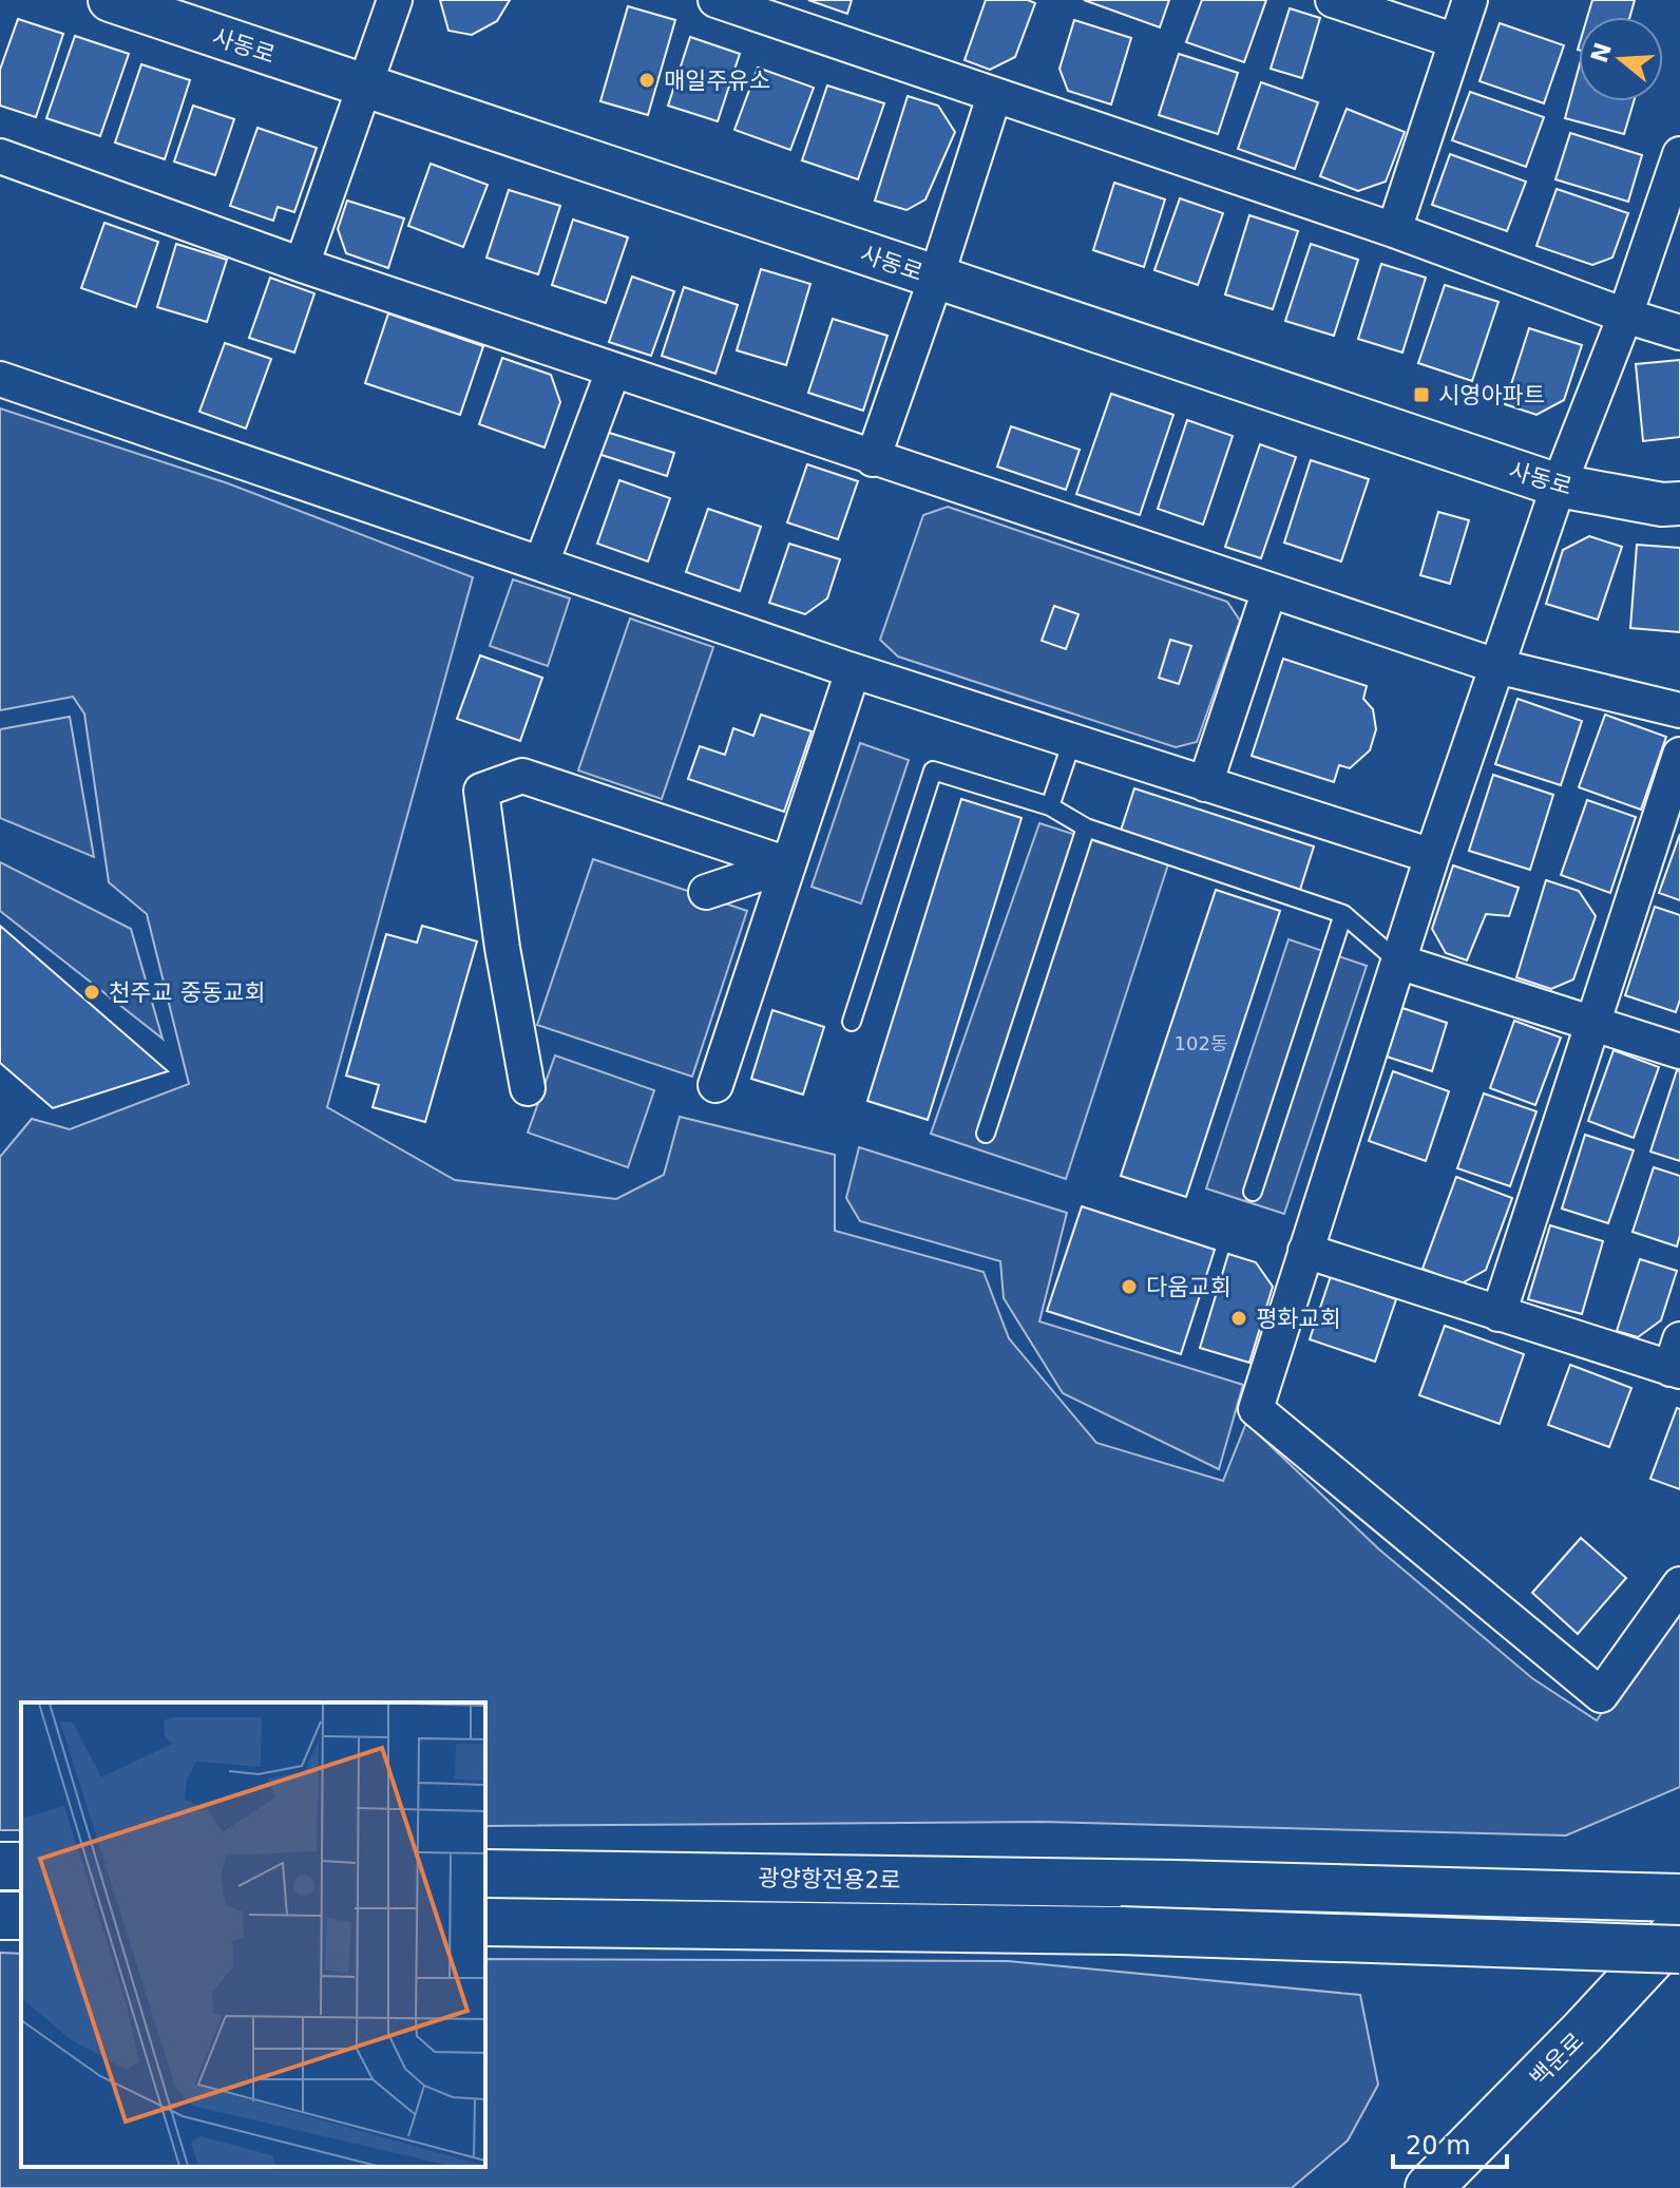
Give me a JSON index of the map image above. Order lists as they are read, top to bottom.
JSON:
{
  "streets": {
    "main road": ["광양항전용2로", "백운로"],
    "street": ["사동로"]
  },
  "places": {
    "other": [
      "매일주유소",
      "천주교 중동교회",
      "다움교회",
      "평화교회"
    ],
    "transit": ["시영아파트"]
  },
  "house_numbers": ["102동"],
  "scale_bar": "20 m",
  "north": "left"
}
